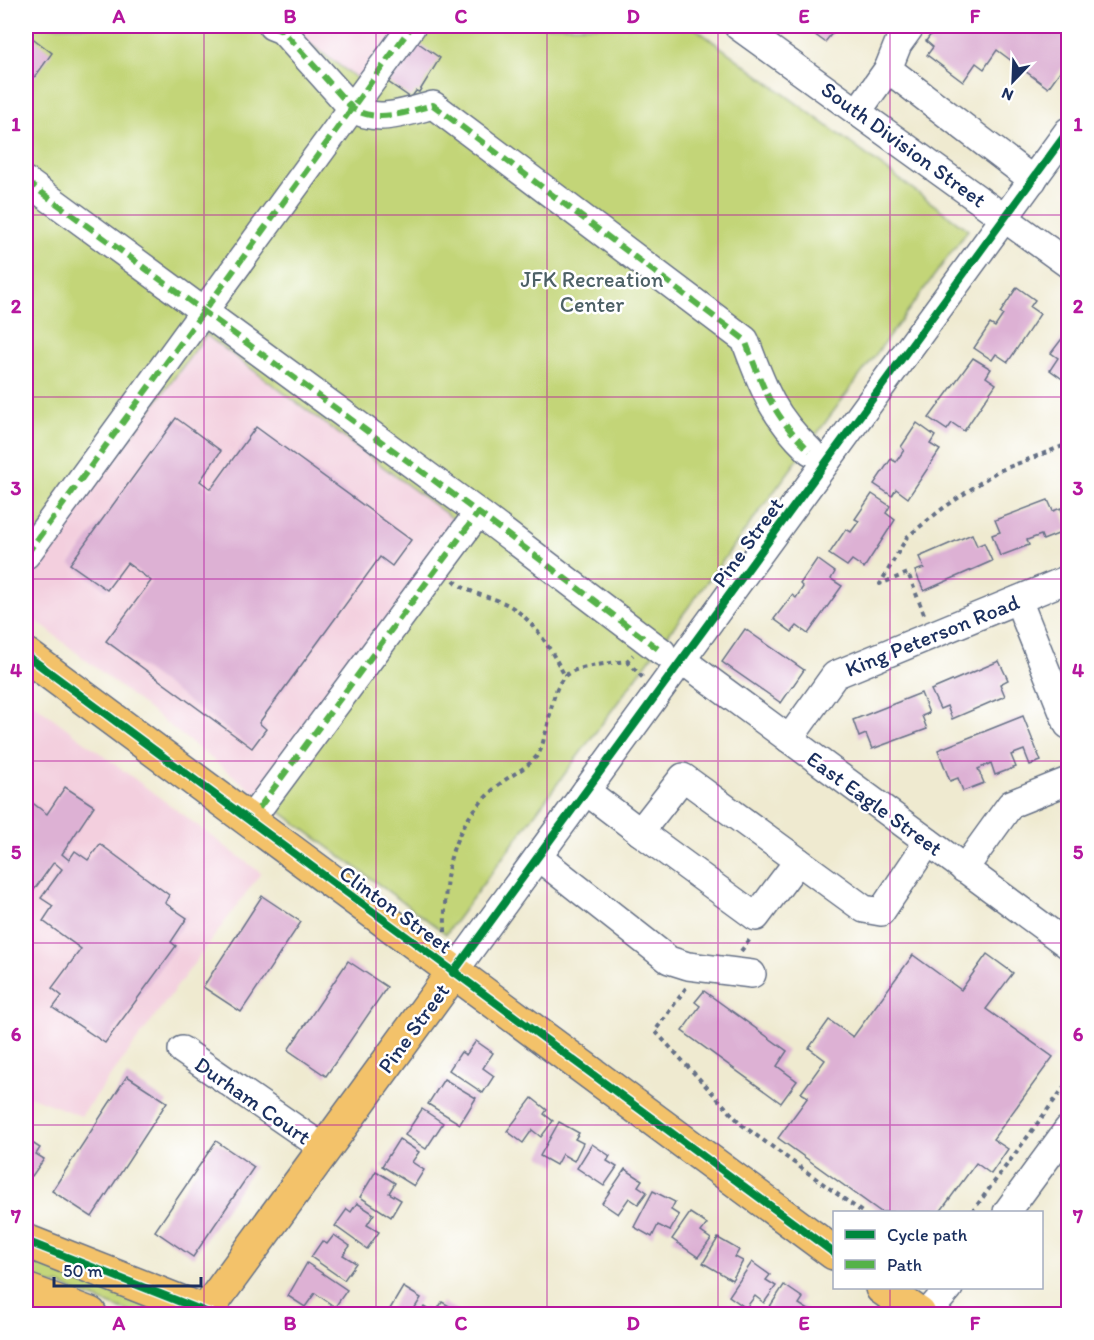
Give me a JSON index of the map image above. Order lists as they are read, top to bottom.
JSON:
{
  "streets": {
    "main road": ["Pine Street", "Clinton Street"],
    "street": [
      "South Division Street",
      "King Peterson Road",
      "East Eagle Street",
      "Durham Court"
    ]
  },
  "crossings": [
    ["South Division Street", "Pine Street"],
    ["Pine Street", "East Eagle Street"],
    ["Pine Street", "Clinton Street"],
    ["Pine Street", "Durham Court"],
    ["King Peterson Road", "East Eagle Street"]
  ],
  "parks": ["JFK Recreation Center"],
  "legend": ["Cycle path", "Path"],
  "scale_bar": "50 m",
  "north": "bottom left",
  "grid": {
    "columns": [
      "A",
      "B",
      "C",
      "D",
      "E",
      "F"
    ],
    "rows": [
      "1",
      "2",
      "3",
      "4",
      "5",
      "6",
      "7"
    ]
  }
}
